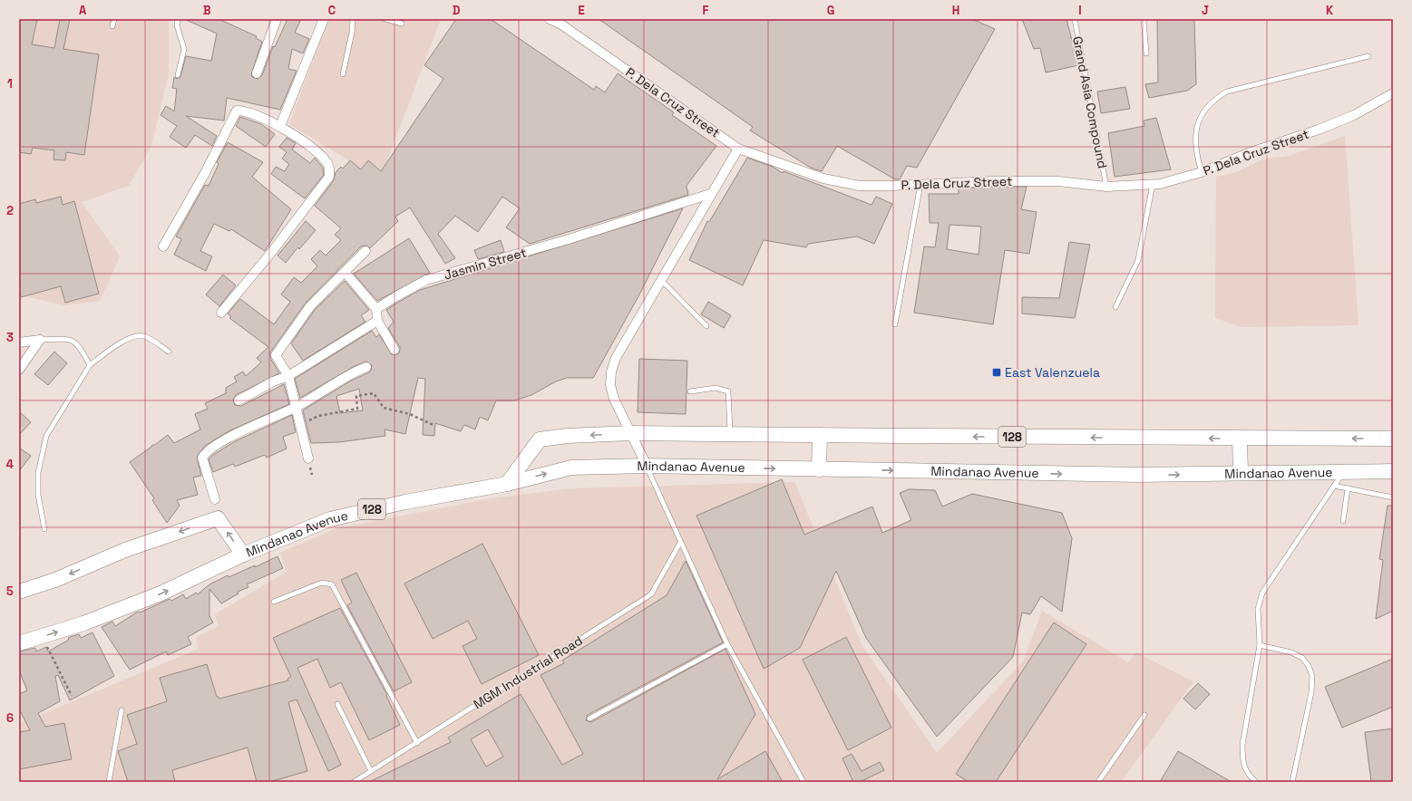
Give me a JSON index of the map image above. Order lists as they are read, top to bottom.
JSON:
{
  "streets": {
    "main road": ["128", "Mindanao Avenue"],
    "street": ["P. Dela Cruz Street", "Jasmin Street"],
    "lane": ["Grand Asia Compound", "MGM Industrial Road"]
  },
  "crossings": [
    ["P. Dela Cruz Street", "Grand Asia Compound"],
    ["128", "Mindanao Avenue"]
  ],
  "places": {
    "transit": ["East Valenzuela"]
  },
  "grid": {
    "columns": [
      "A",
      "B",
      "C",
      "D",
      "E",
      "F",
      "G",
      "H",
      "I",
      "J",
      "K"
    ],
    "rows": [
      "1",
      "2",
      "3",
      "4",
      "5",
      "6"
    ]
  }
}
